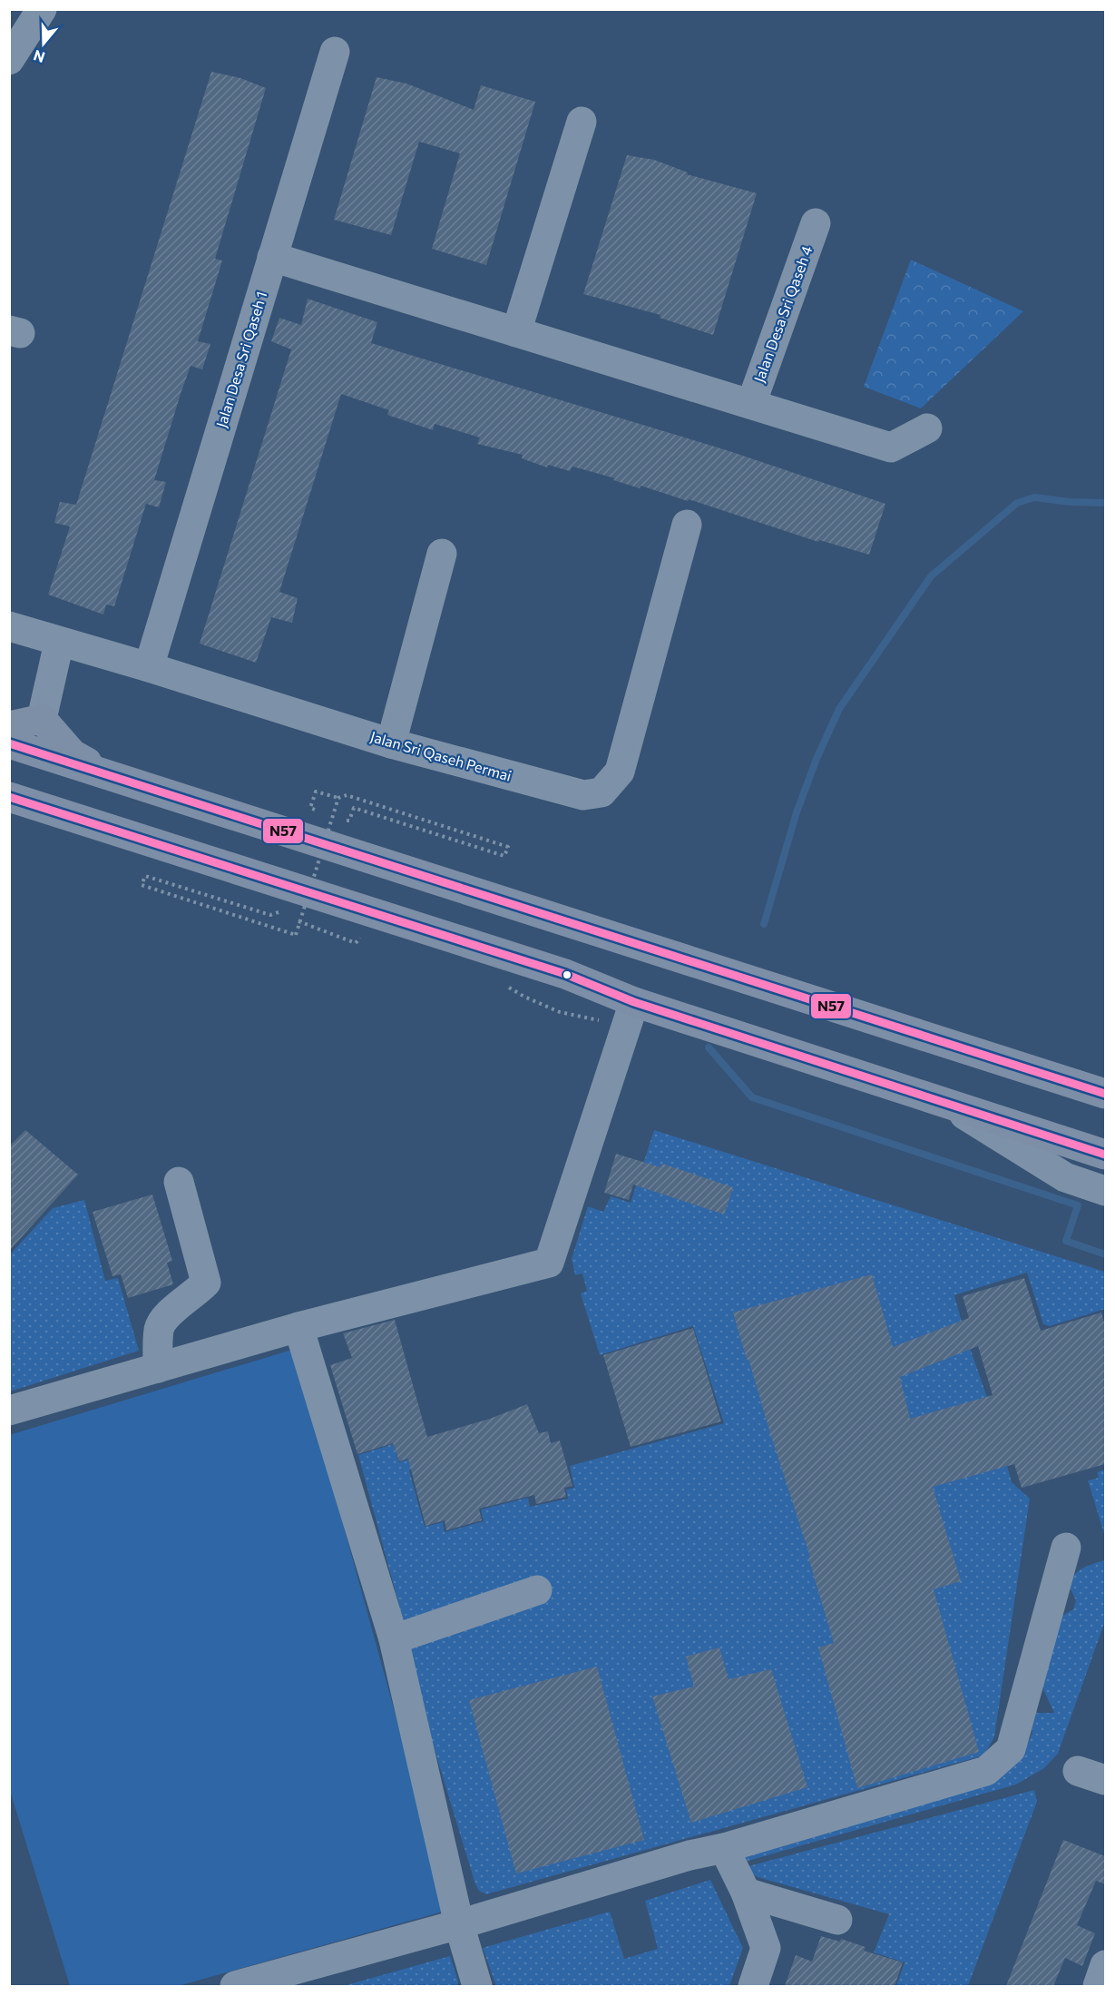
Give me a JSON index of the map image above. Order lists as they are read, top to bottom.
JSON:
{
  "streets": {
    "street": ["Jalan Desa Sri Qaseh 4", "Jalan Desa Sri Qaseh 1", "Jalan Sri Qaseh Permai"]
  },
  "crossings": [
    ["Jalan Desa Sri Qaseh 1", "Jalan Sri Qaseh Permai"]
  ],
  "lines": ["transit line N57"],
  "north": "bottom"
}
